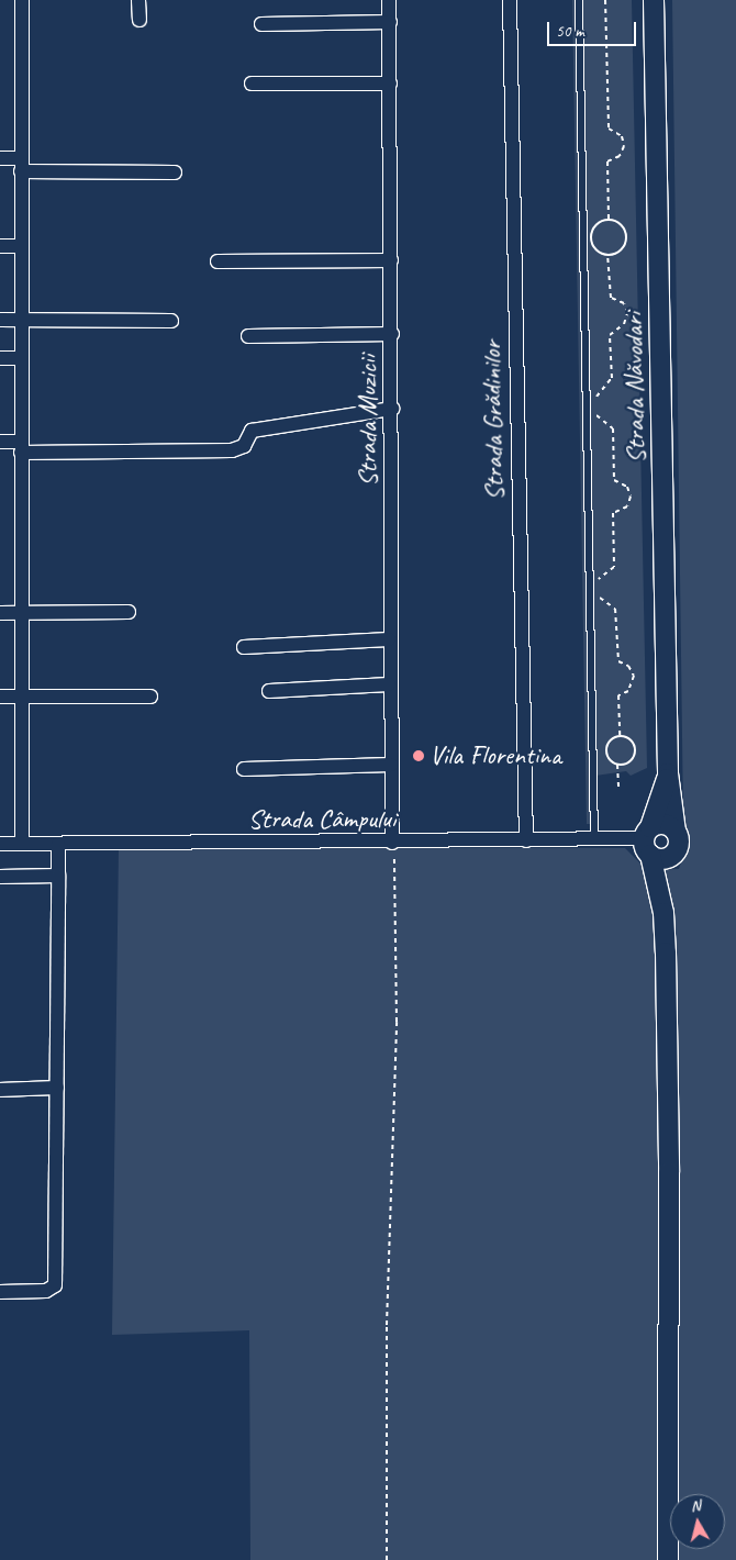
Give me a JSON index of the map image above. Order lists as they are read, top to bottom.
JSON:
{
  "streets": {
    "main road": ["Strada Năvodari"],
    "street": ["Strada Muzicii", "Strada Grădinilor", "Strada Câmpului"]
  },
  "crossings": [
    ["Strada Năvodari", "Strada Câmpului"],
    ["Strada Muzicii", "Strada Câmpului"],
    ["Strada Grădinilor", "Strada Câmpului"]
  ],
  "places": ["Vila Florentina"],
  "scale_bar": "50 m",
  "north": "top"
}
